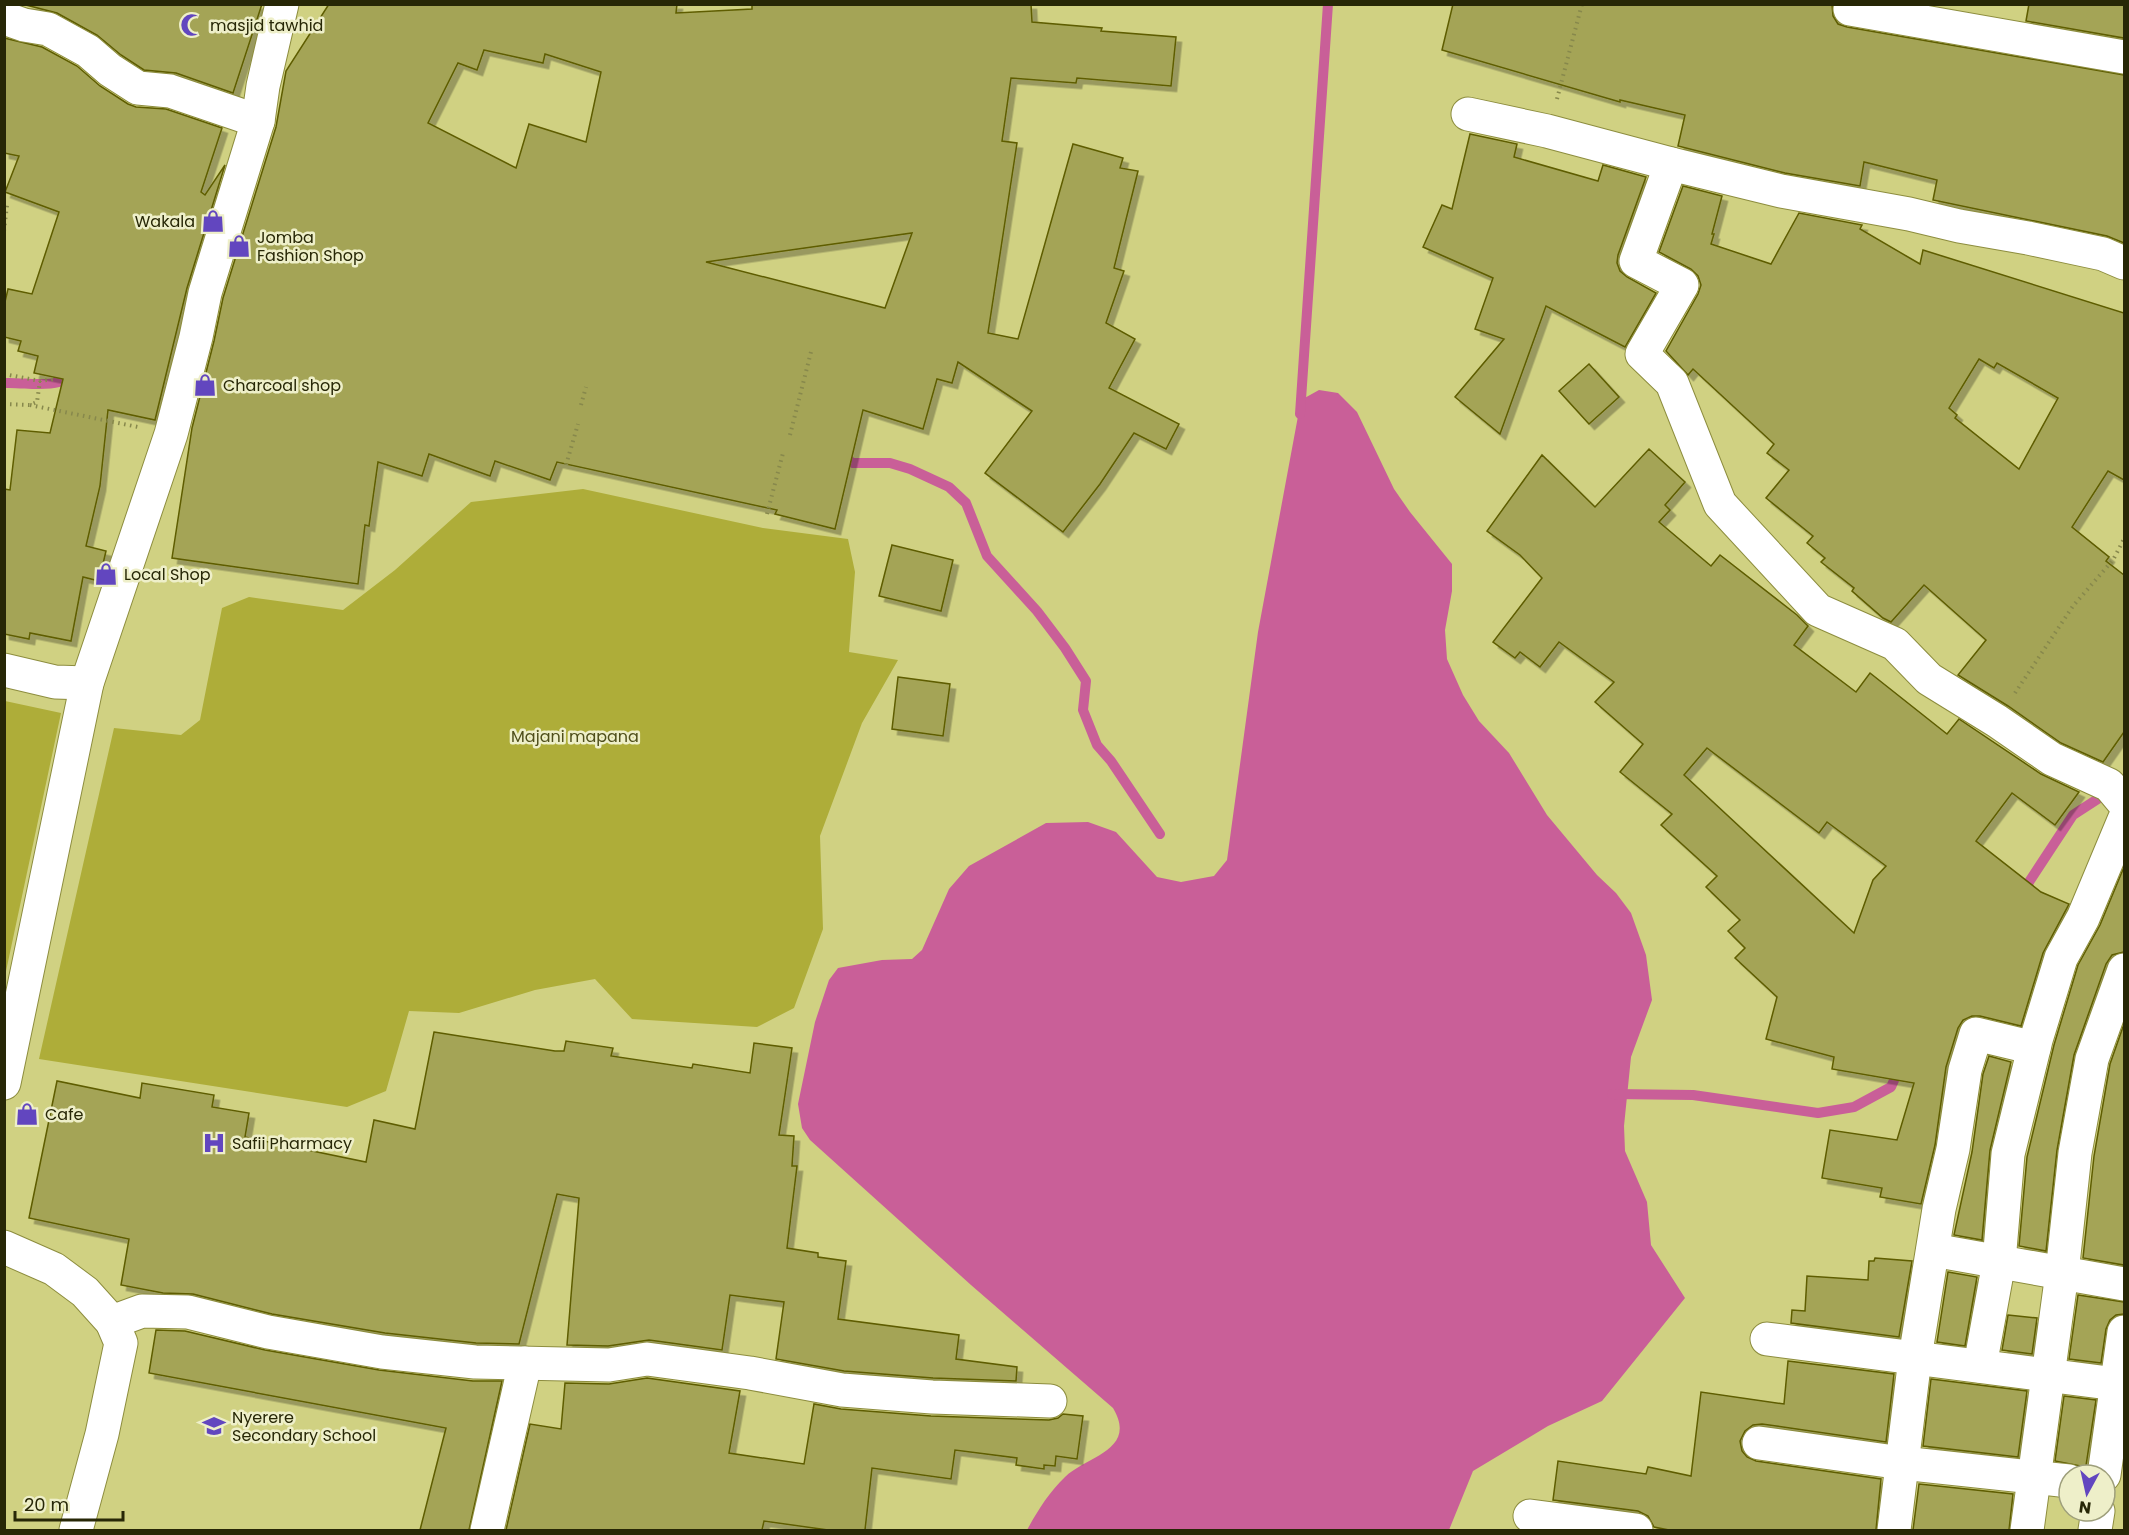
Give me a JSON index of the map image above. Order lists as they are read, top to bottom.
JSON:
{
  "parks": ["Majani mapana"],
  "places": {
    "mosque": ["masjid tawhid"],
    "shop": [
      "Wakala",
      "Jomba Fashion Shop",
      "Charcoal shop",
      "Local Shop",
      "Cafe"
    ],
    "hospital": ["Safii Pharmacy"],
    "school or university": ["Nyerere Secondary School"]
  },
  "scale_bar": "20 m",
  "north": "bottom"
}
